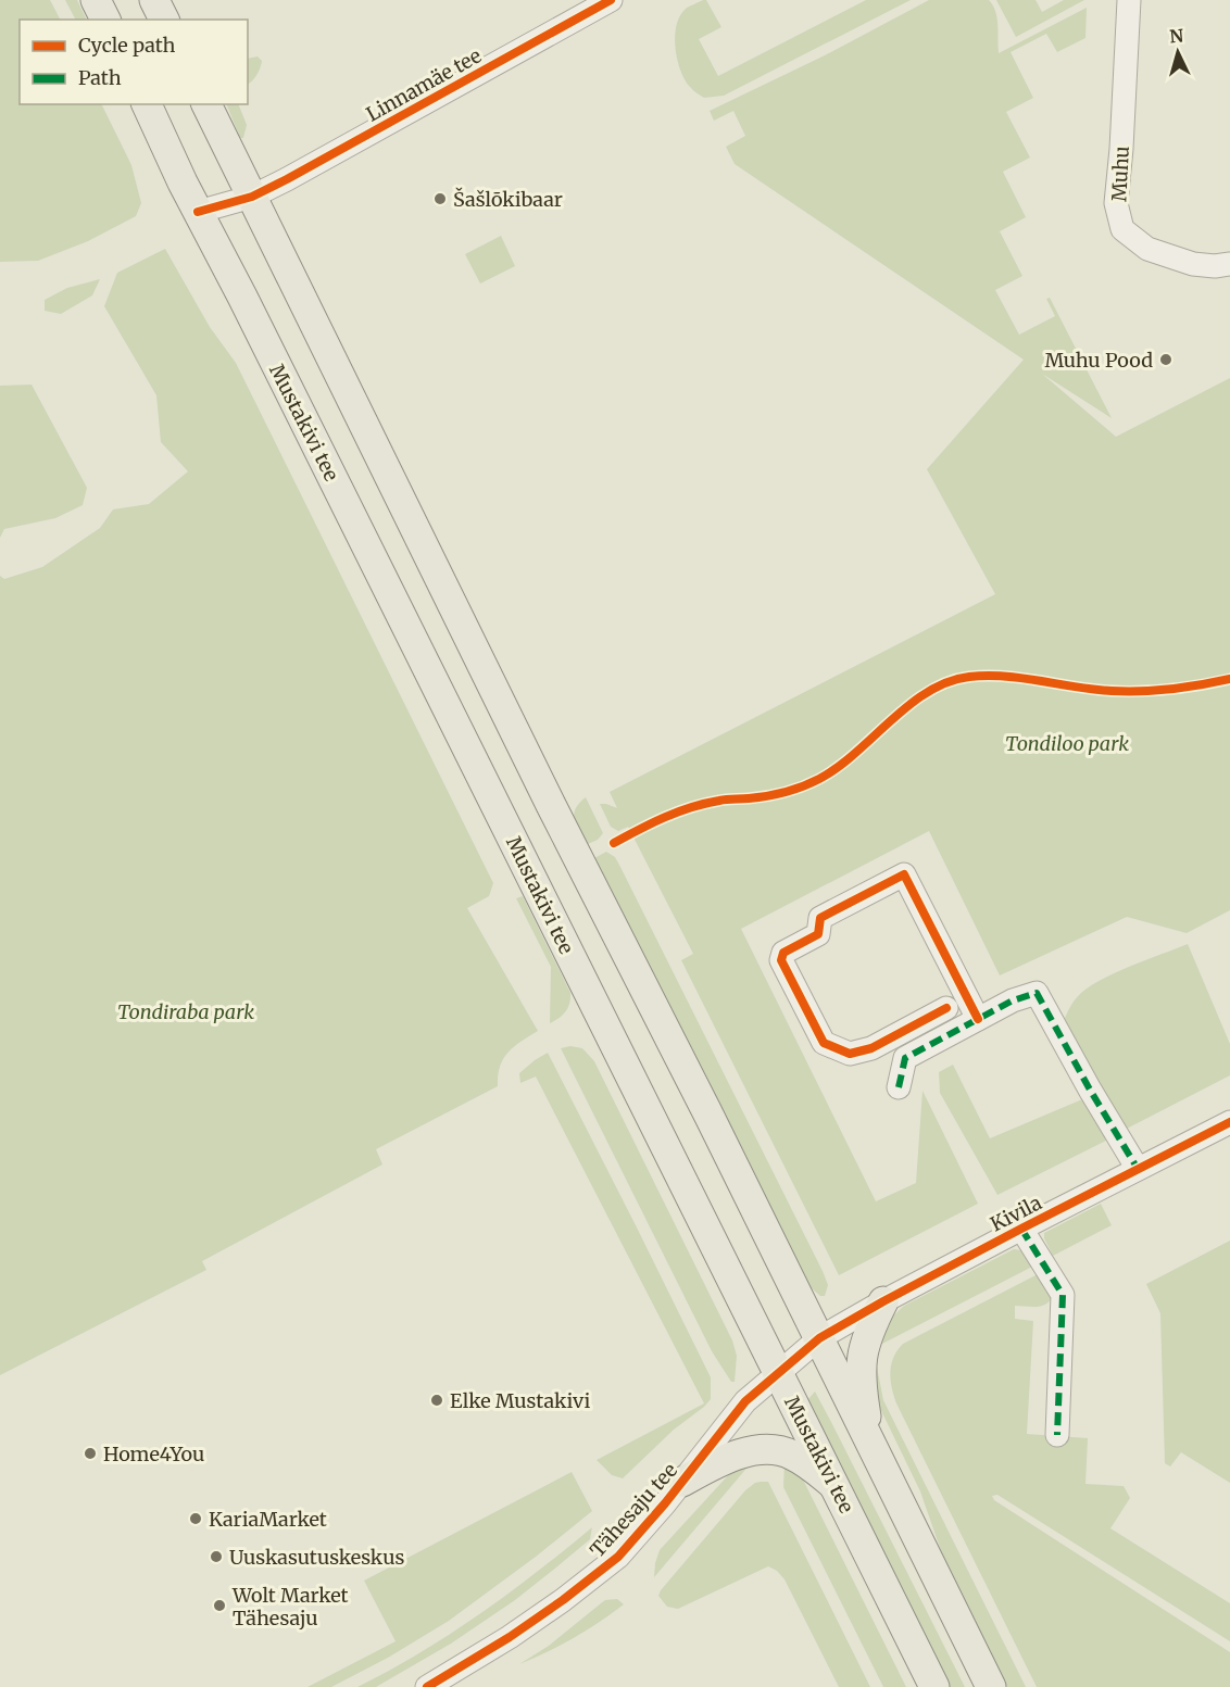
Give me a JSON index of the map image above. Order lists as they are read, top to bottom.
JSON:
{
  "streets": {
    "main road": ["Mustakivi tee"],
    "street": [
      "Linnamäe tee",
      "Muhu",
      "Kivila",
      "Tähesaju tee"
    ]
  },
  "crossings": [
    ["Linnamäe tee", "Mustakivi tee"],
    ["Mustakivi tee", "Tähesaju tee"],
    ["Kivila", "Tähesaju tee"]
  ],
  "parks": ["Tondiloo park", "Tondiraba park"],
  "places": [
    "Šašlõkibaar",
    "Muhu Pood",
    "Elke Mustakivi",
    "Home4You",
    "KariaMarket",
    "Uuskasutuskeskus",
    "Wolt Market Tähesaju"
  ],
  "legend": ["Cycle path", "Path"],
  "north": "top"
}
